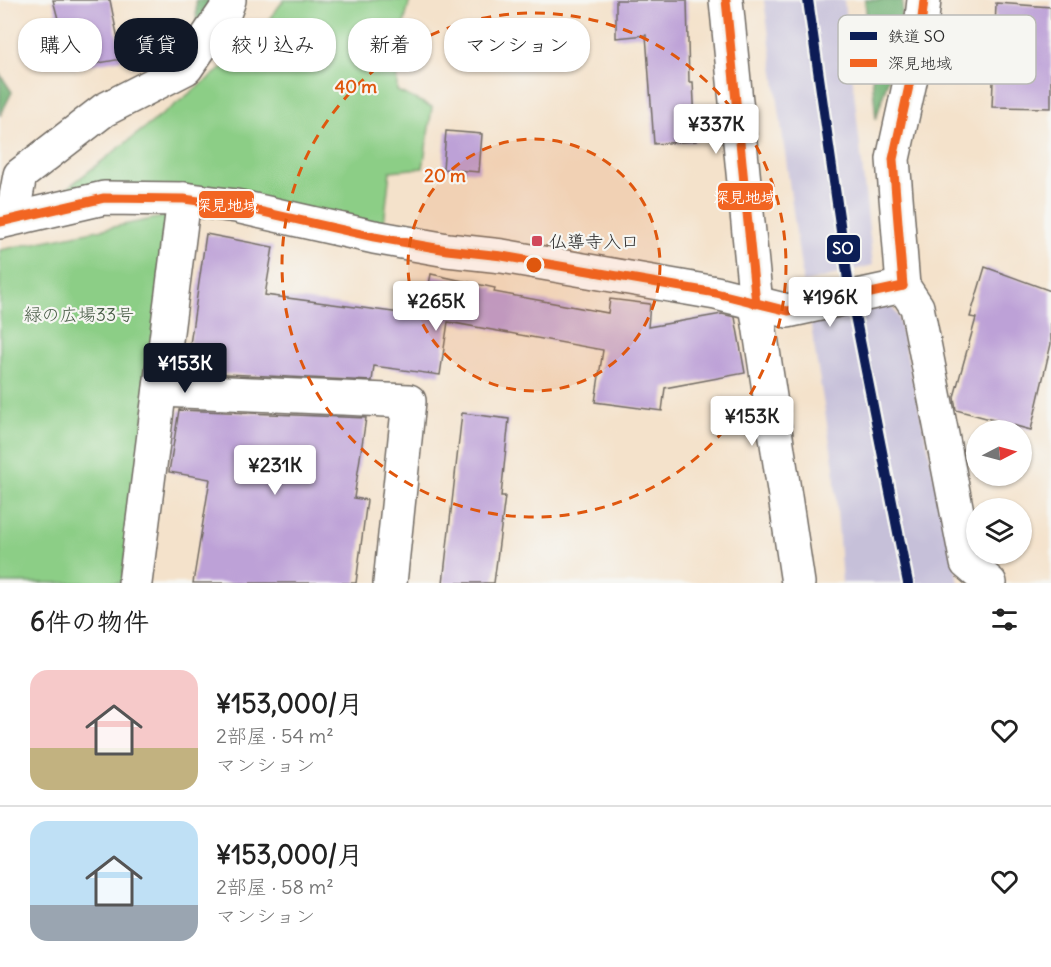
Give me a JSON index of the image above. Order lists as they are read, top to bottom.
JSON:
{
  "parks": ["緑の広場33号"],
  "places": {
    "transit": ["仏導寺入口"]
  },
  "lines": ["rail line SO", "transit line 深見地域"],
  "legend": ["鉄道 SO", "深見地域"],
  "north": "right",
  "page": {
    "chip": [
      "購入",
      "賃貸",
      "絞り込み",
      "新着",
      "マンション"
    ],
    "price": [
      "¥337K",
      "¥196K",
      "¥265K",
      "¥153K",
      "¥153K",
      "¥231K"
    ],
    "heading": "6件の物件",
    "list": [
      {
        "name": "¥153,000/月",
        "note": "2部屋 · 54 m² · マンション"
      },
      {
        "name": "¥153,000/月",
        "note": "2部屋 · 58 m² · マンション"
      }
    ]
  },
  "rings": ["40 m", "20 m"]
}
